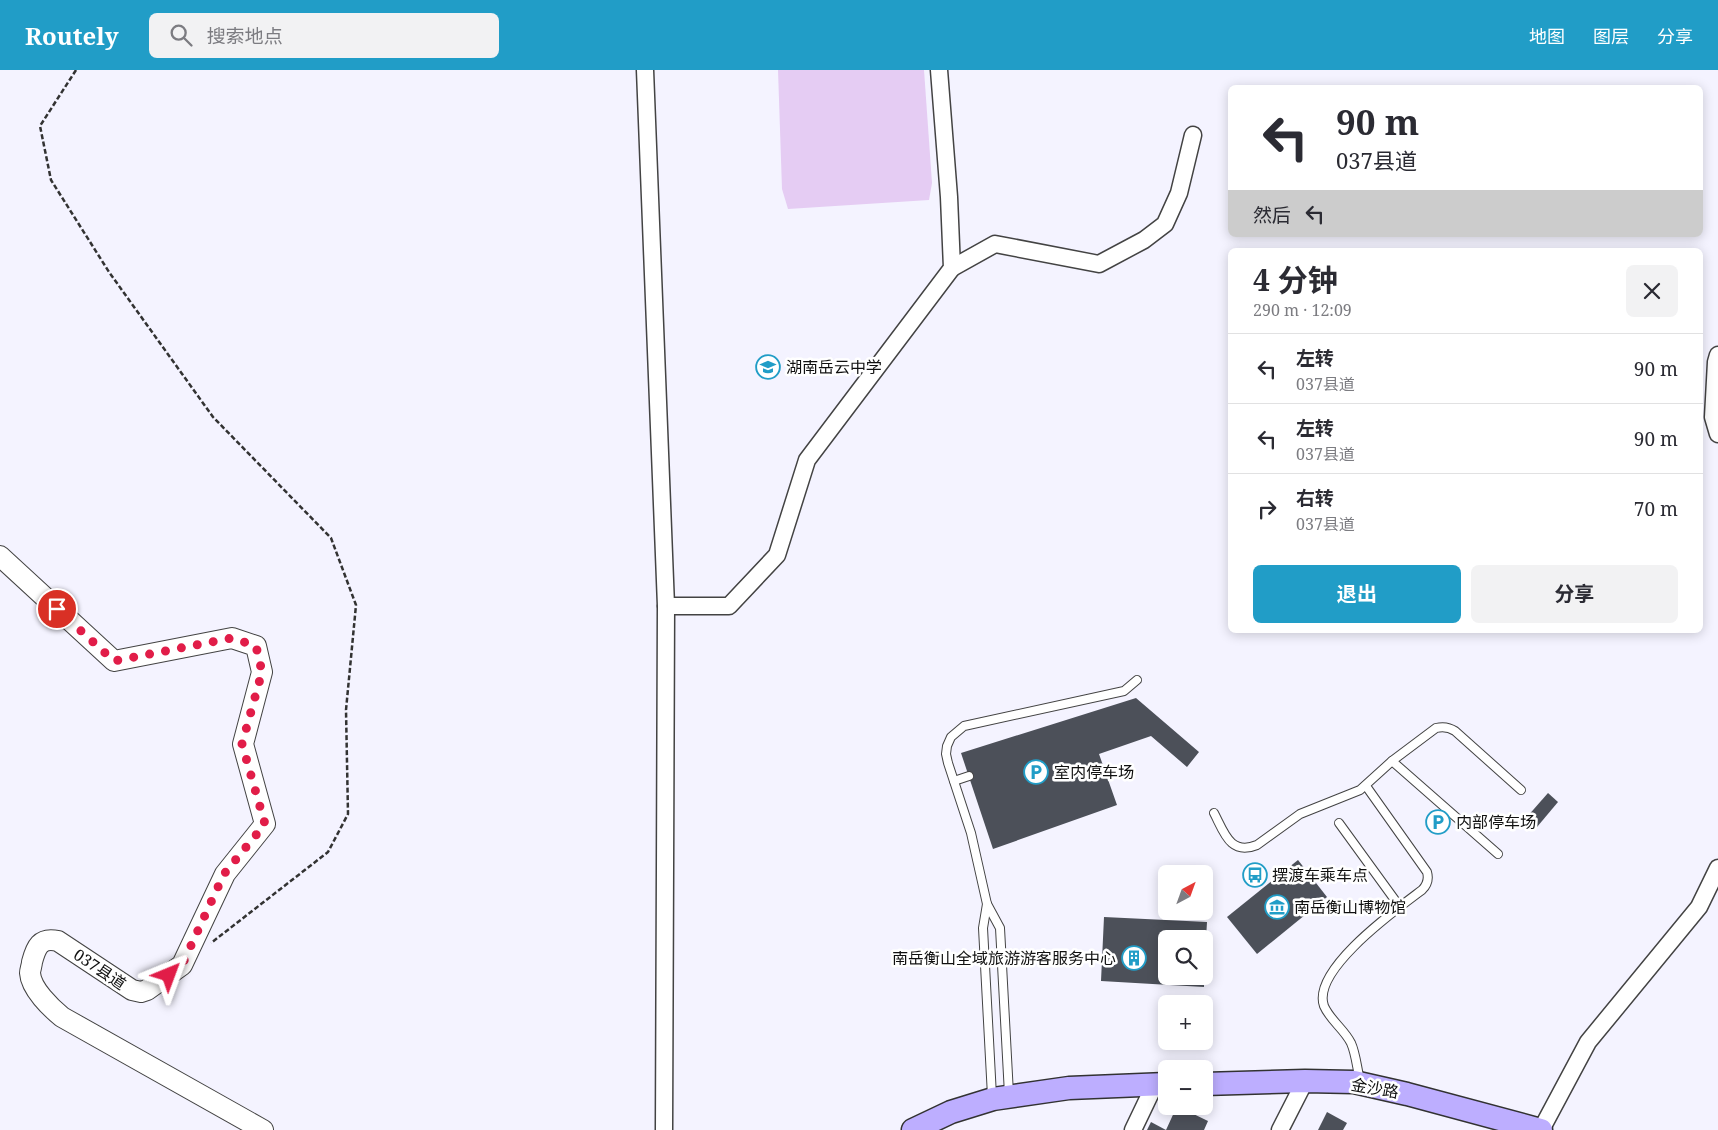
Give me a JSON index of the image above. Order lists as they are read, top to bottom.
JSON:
{
  "streets": {
    "main road": ["金沙路"],
    "street": ["037县道"]
  },
  "places": {
    "school or university": ["湖南岳云中学"],
    "parking": ["室内停车场", "内部停车场"],
    "bus stop": ["摆渡车乘车点"],
    "museum": ["南岳衡山博物馆"],
    "building": ["南岳衡山全域旅游游客服务中心"]
  },
  "north": "top right",
  "page": {
    "header": "Routely",
    "search": "搜索地点",
    "nav": ["地图", "图层", "分享"],
    "turn": ["90 m", "037县道"],
    "then": "然后",
    "heading": ["4 分钟", "290 m · 12:09"],
    "list": [
      {
        "name": "左转",
        "note": "037县道",
        "value": "90 m"
      },
      {
        "name": "左转",
        "note": "037县道",
        "value": "90 m"
      },
      {
        "name": "右转",
        "note": "037县道",
        "value": "70 m"
      }
    ],
    "buttons": ["退出", "分享"],
    "map_buttons": ["+", "−"]
  }
}
